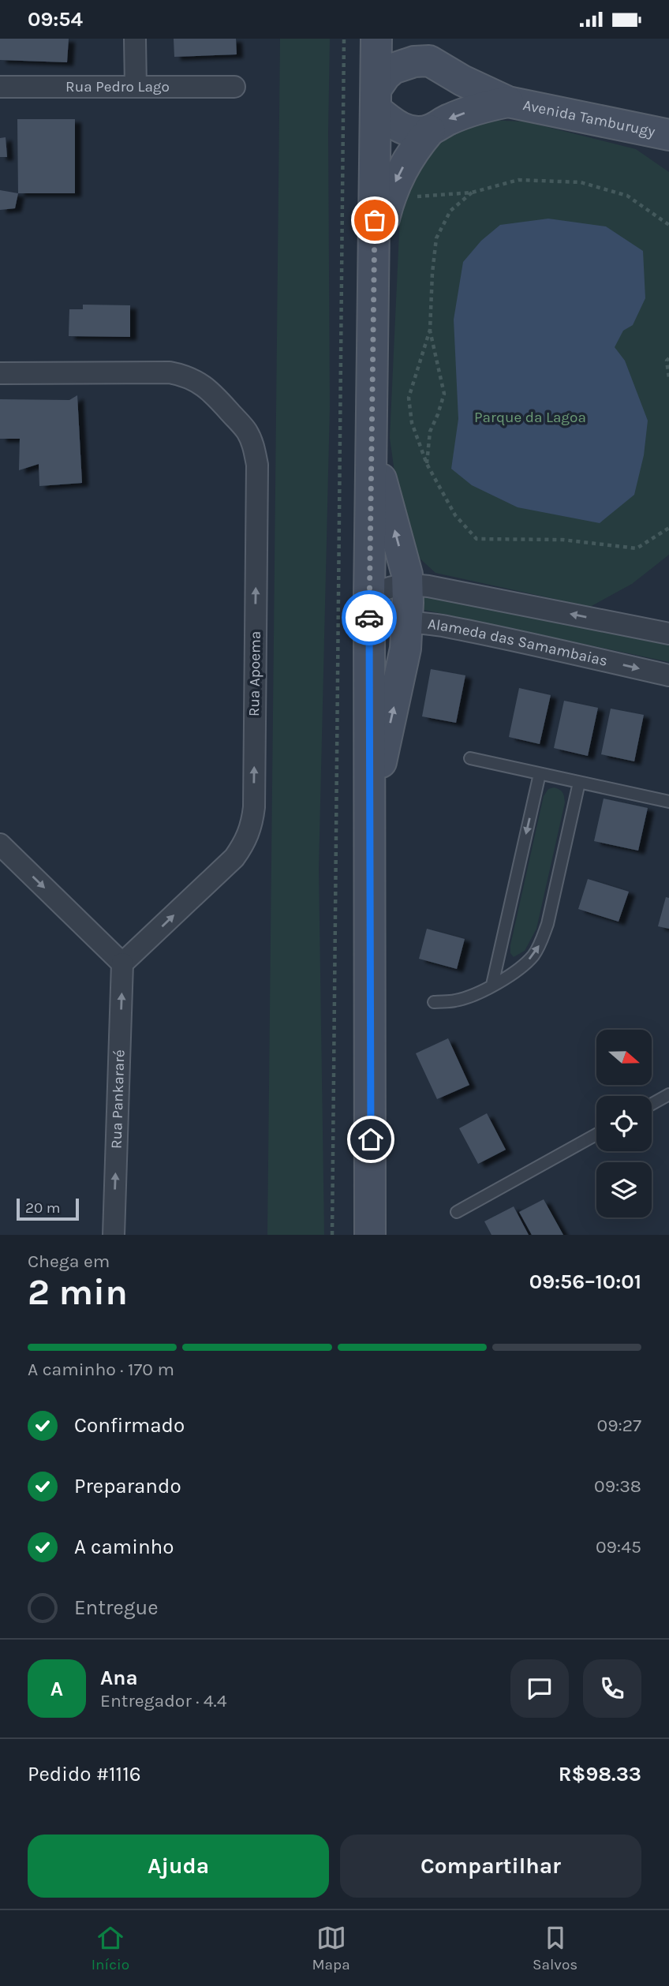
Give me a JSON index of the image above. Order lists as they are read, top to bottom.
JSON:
{
  "streets": {
    "main road": ["Avenida Tamburugy"],
    "street": [
      "Rua Pedro Lago",
      "Alameda das Samambaias",
      "Rua Apoema",
      "Rua Pankararé"
    ]
  },
  "crossings": [
    ["Rua Apoema", "Rua Pankararé"]
  ],
  "one_way": ["Rua Pankararé"],
  "parks": ["Parque da Lagoa"],
  "scale_bar": "20 m",
  "north": "right",
  "page": {
    "status": "09:54",
    "scale": "20 m",
    "heading": ["2 min", "Chega em", "09:56–10:01"],
    "panel": [
      "Ana",
      "Entregador · 4.4",
      "Pedido #1116",
      "R$98.33"
    ],
    "bar": "A caminho · 170 m",
    "list": [
      ["Confirmado", "09:27"],
      ["Preparando", "09:38"],
      ["A caminho", "09:45"],
      "Entregue"
    ],
    "round": "A",
    "buttons": ["Ajuda", "Compartilhar"],
    "tabs": ["Início", "Mapa", "Salvos"]
  }
}
